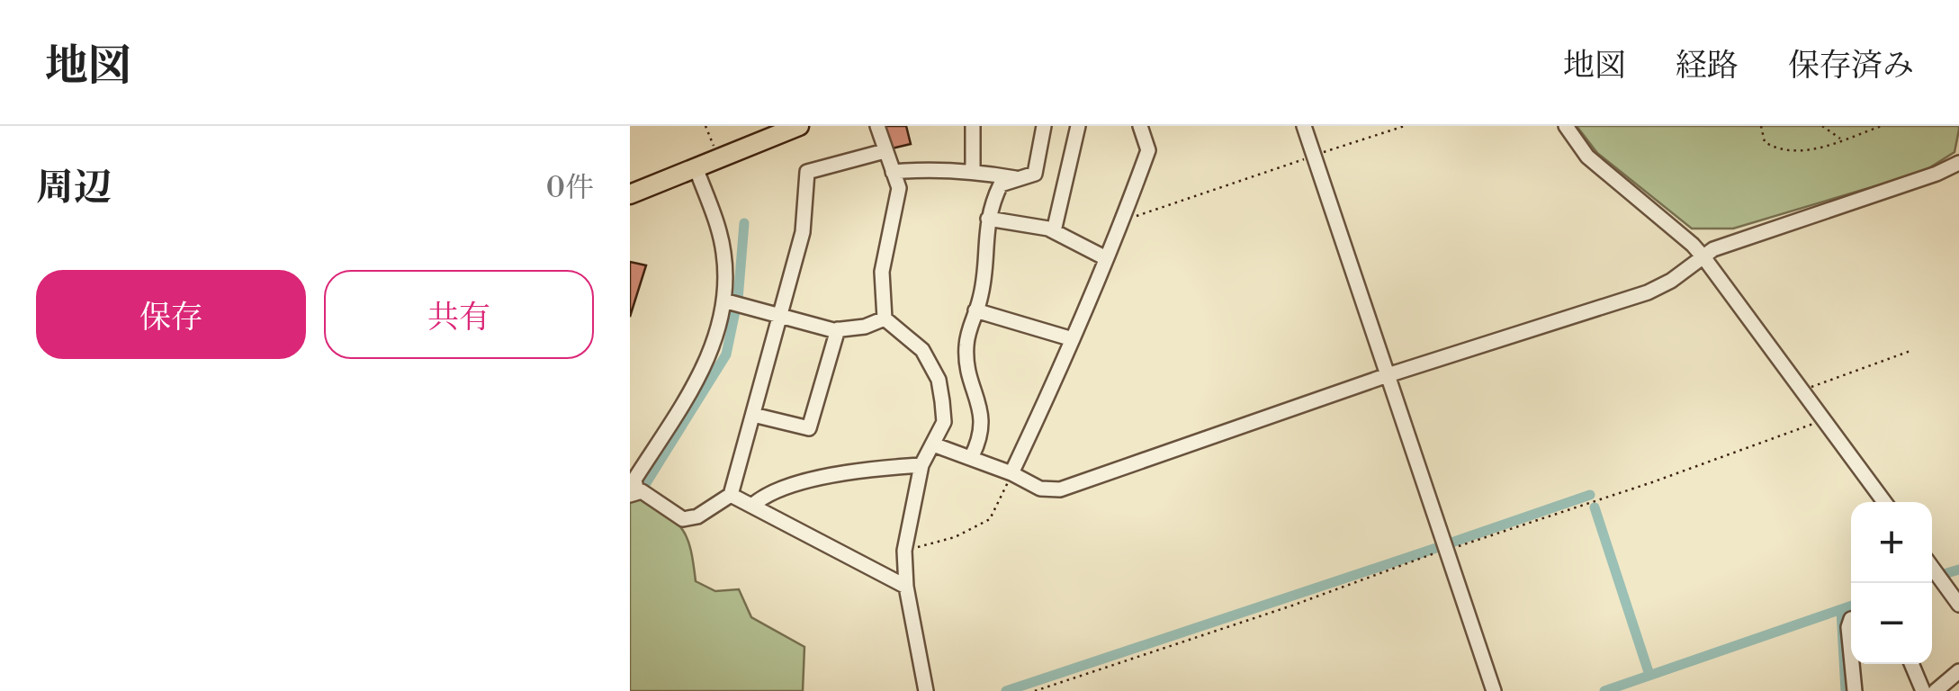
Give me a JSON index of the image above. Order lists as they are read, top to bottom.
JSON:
{
  "page": {
    "header": "地図",
    "nav": ["地図", "経路", "保存済み"],
    "heading": ["周辺", "0件"],
    "buttons": ["保存", "共有"],
    "map_buttons": ["+", "−"]
  }
}
